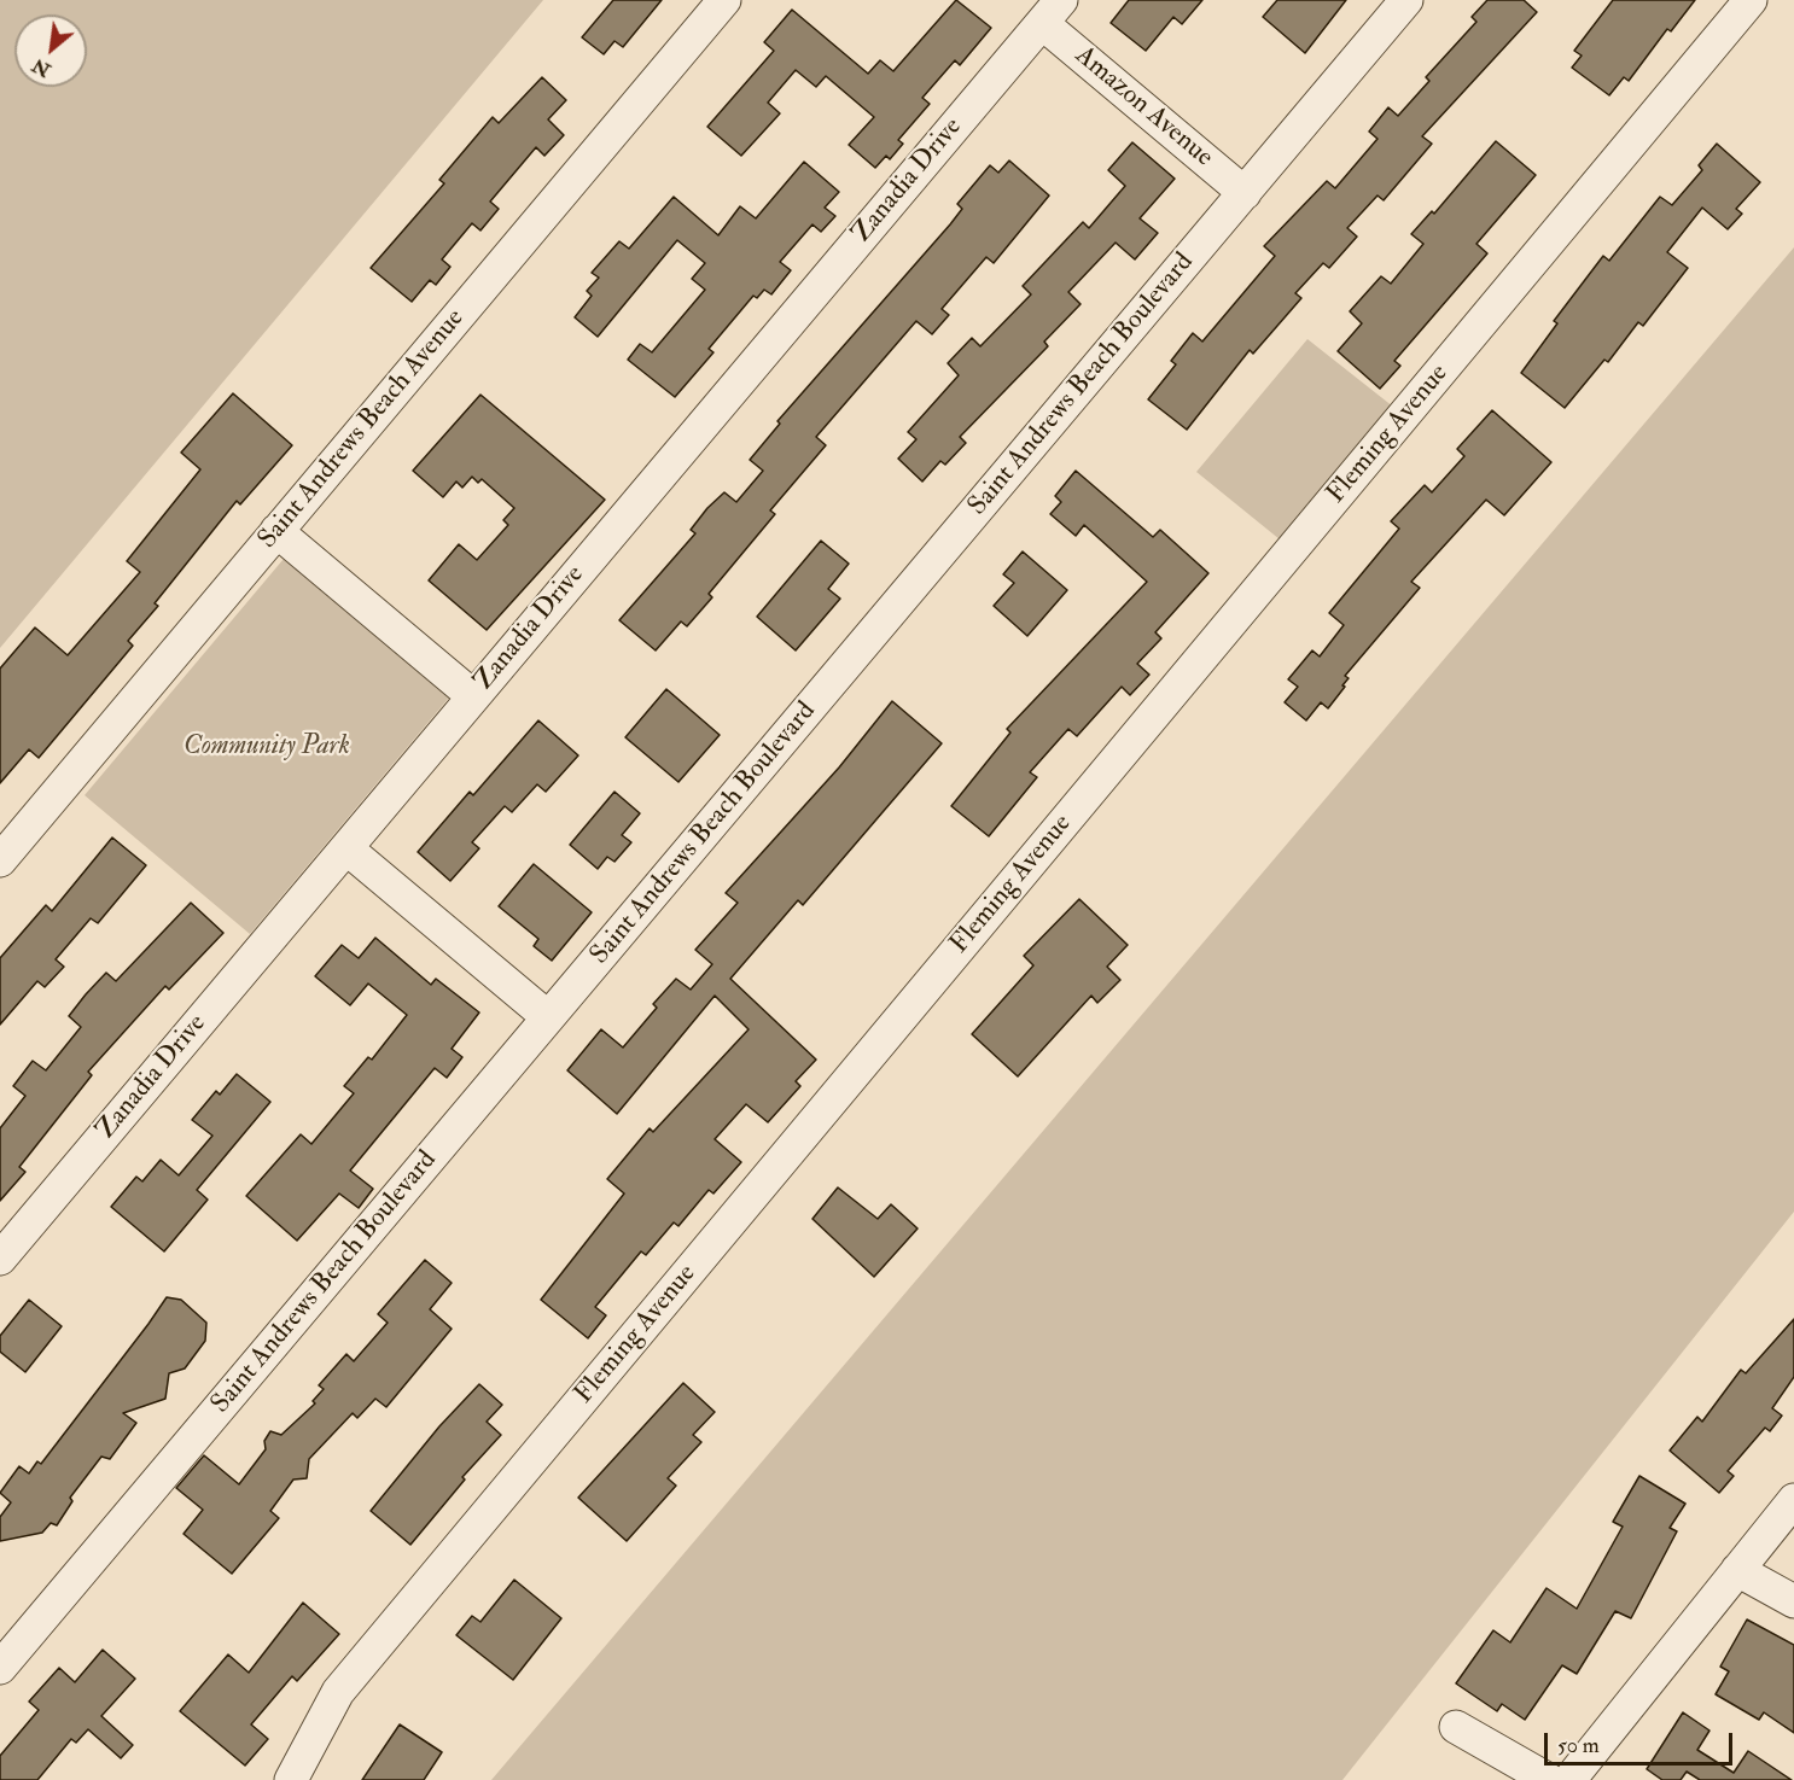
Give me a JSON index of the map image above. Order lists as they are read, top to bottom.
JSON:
{
  "streets": {
    "street": [
      "Amazon Avenue",
      "Zanadia Drive",
      "Saint Andrews Beach Boulevard",
      "Saint Andrews Beach Avenue",
      "Fleming Avenue"
    ]
  },
  "crossings": [
    ["Amazon Avenue", "Zanadia Drive"],
    ["Amazon Avenue", "Saint Andrews Beach Boulevard"]
  ],
  "parks": ["Community Park"],
  "scale_bar": "50 m",
  "north": "bottom left"
}
